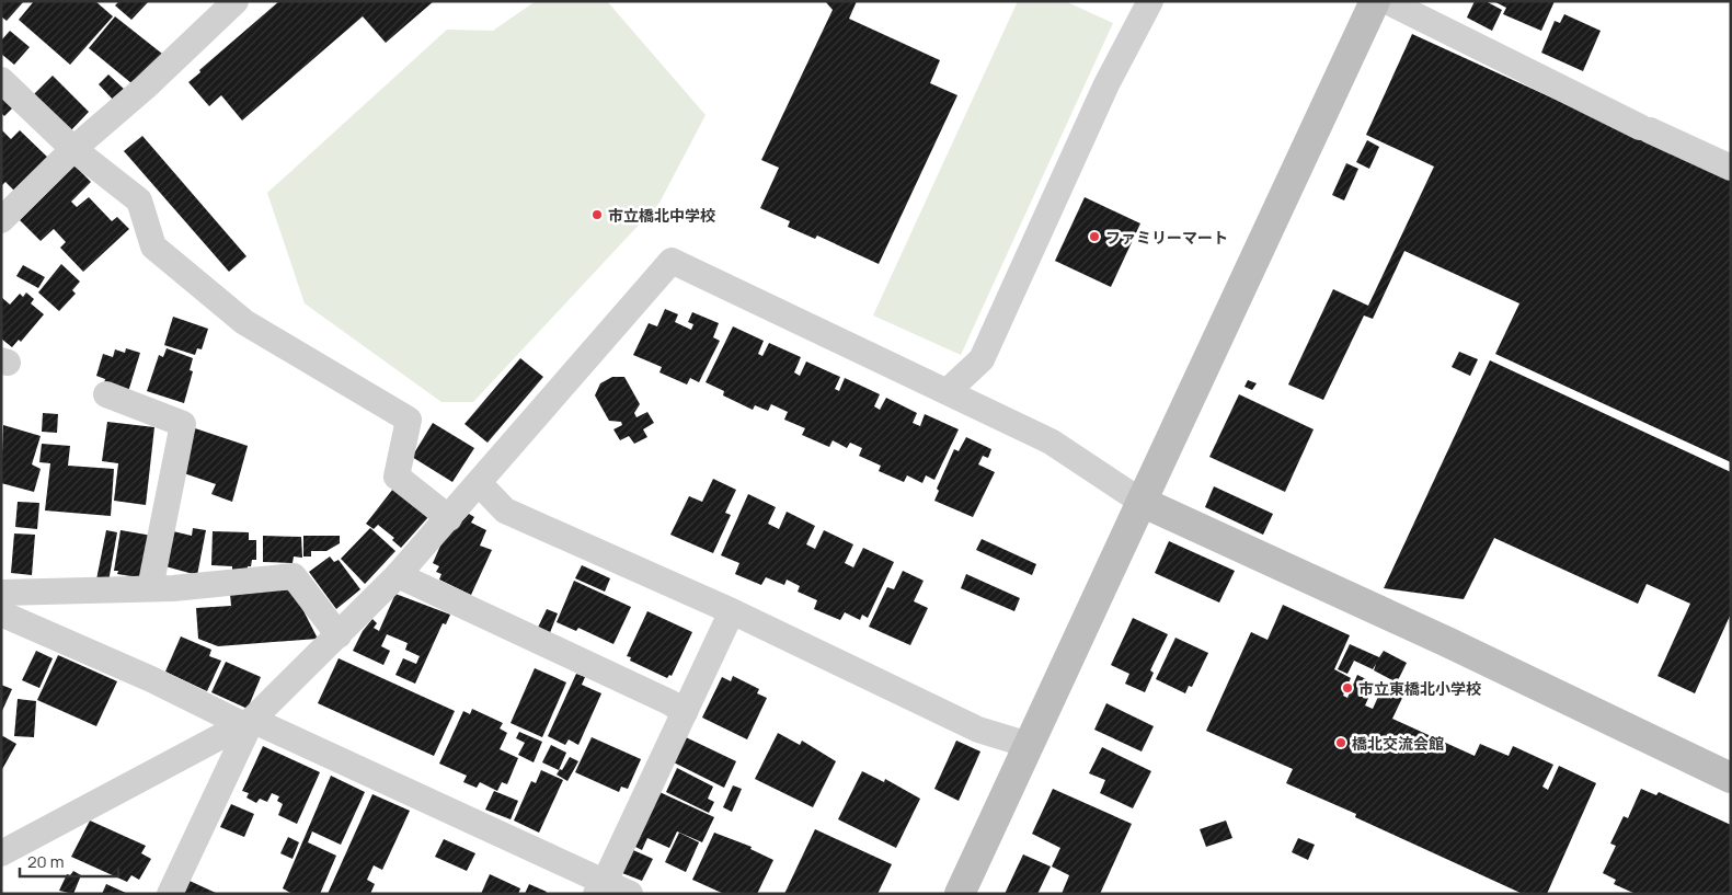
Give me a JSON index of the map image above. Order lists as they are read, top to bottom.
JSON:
{
  "places": [
    "市立橋北中学校",
    "ファミリーマート",
    "市立東橋北小学校",
    "橋北交流会館"
  ],
  "scale_bar": "20 m"
}
